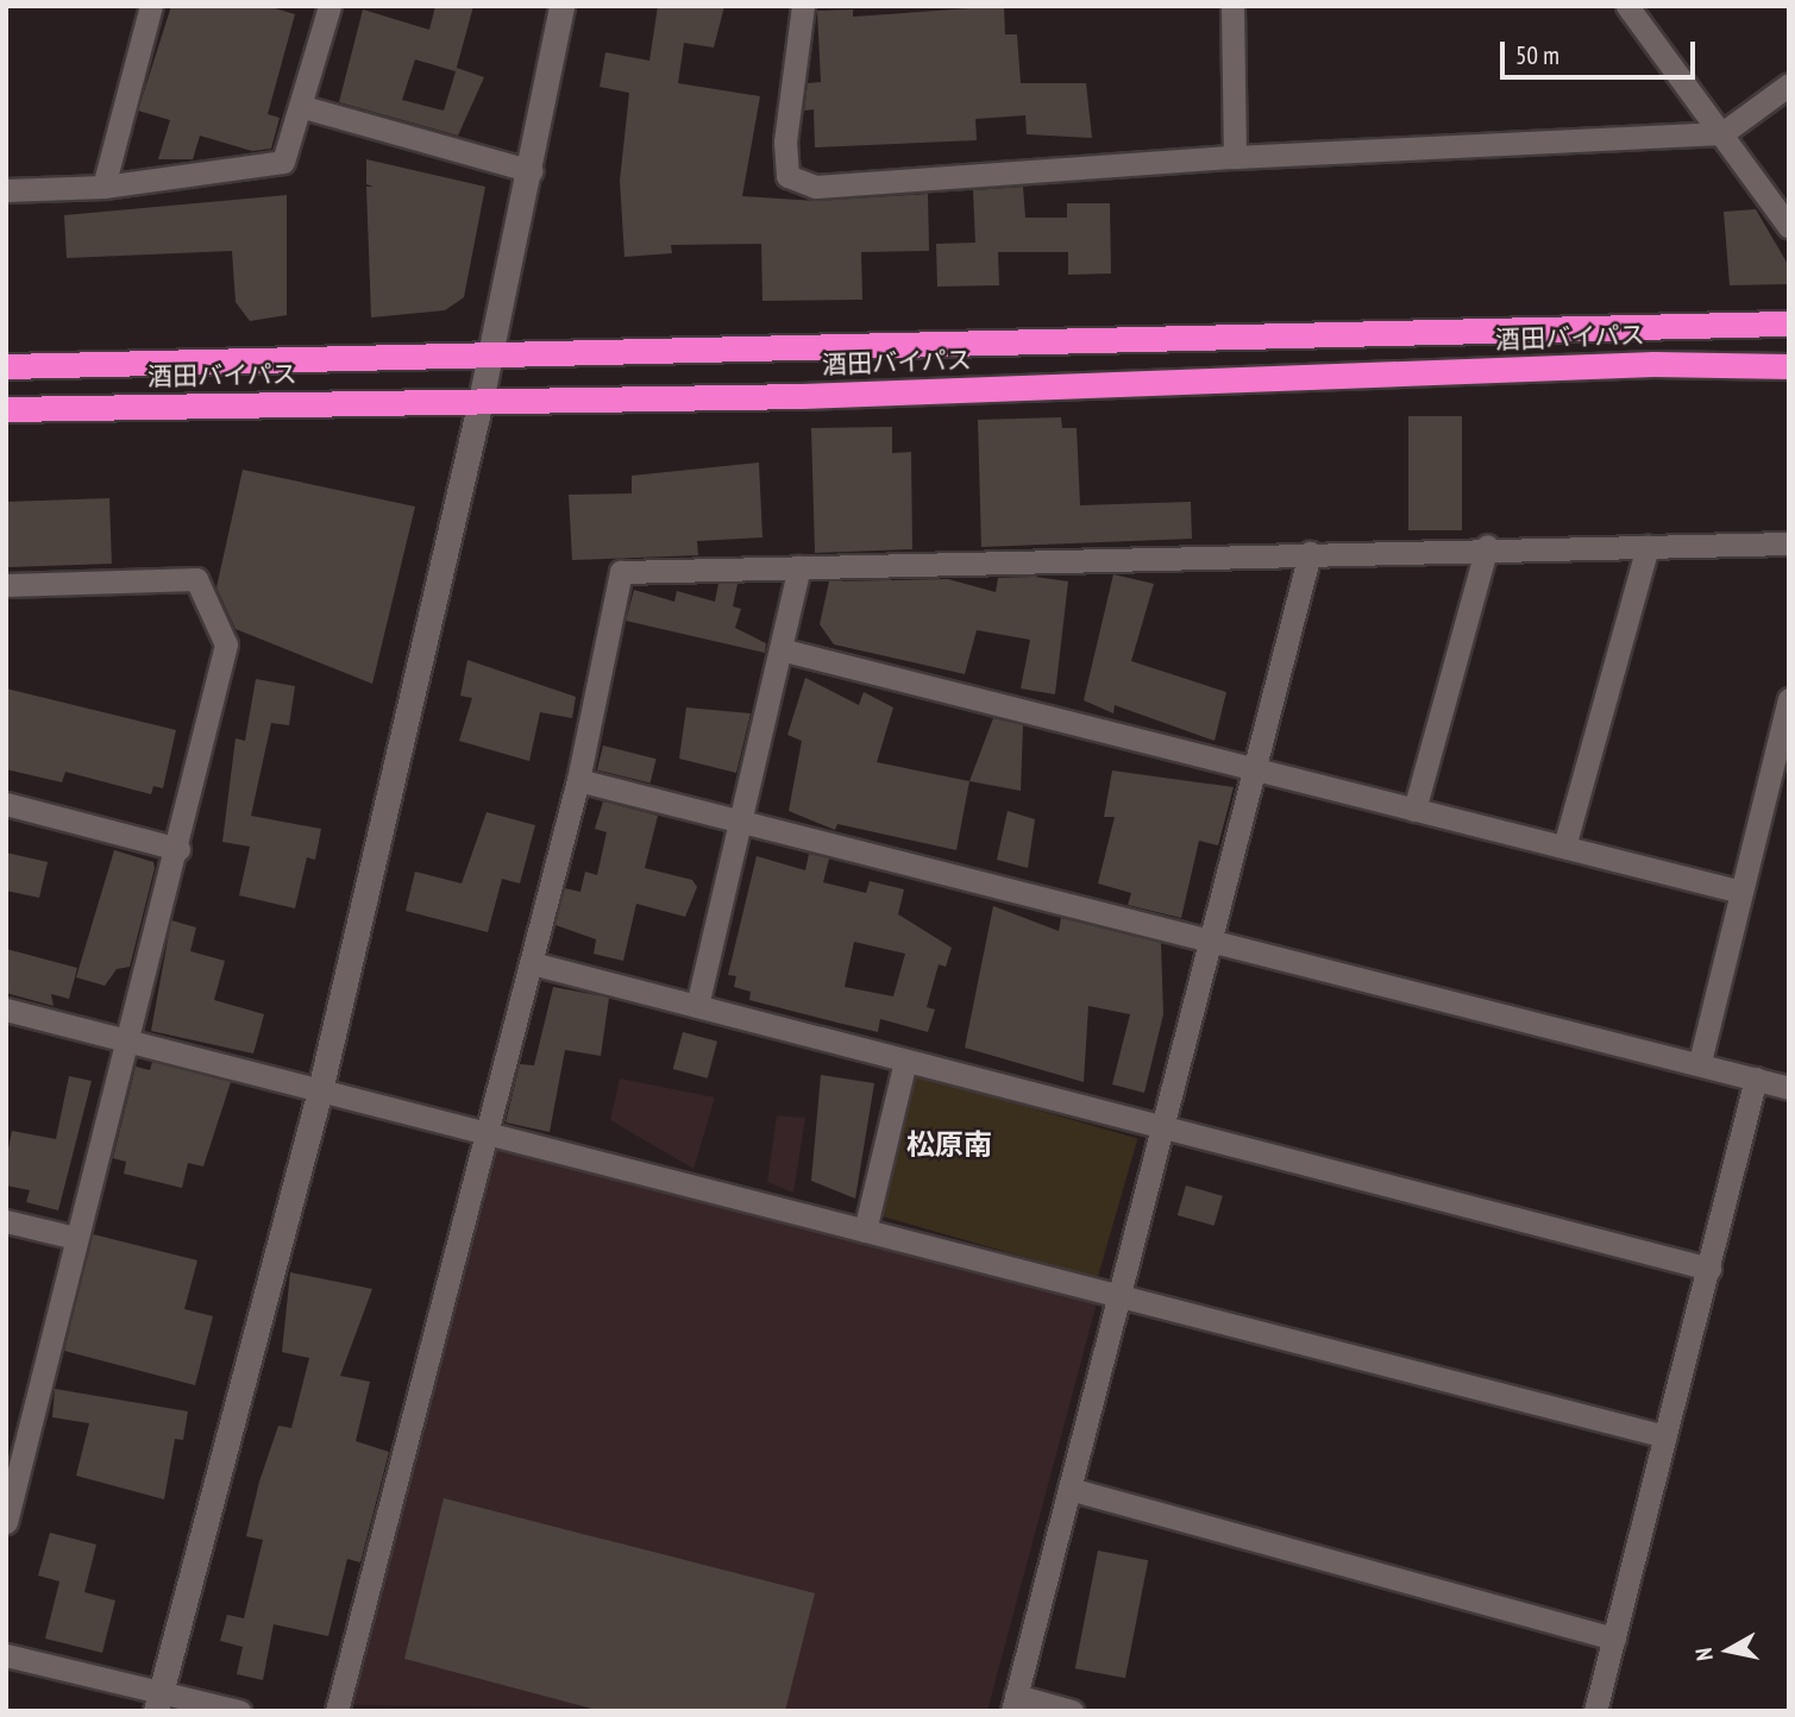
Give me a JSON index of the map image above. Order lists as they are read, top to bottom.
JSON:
{
  "streets": {
    "highway": ["酒田バイパス"]
  },
  "districts": ["松原南"],
  "scale_bar": "50 m",
  "north": "left"
}
